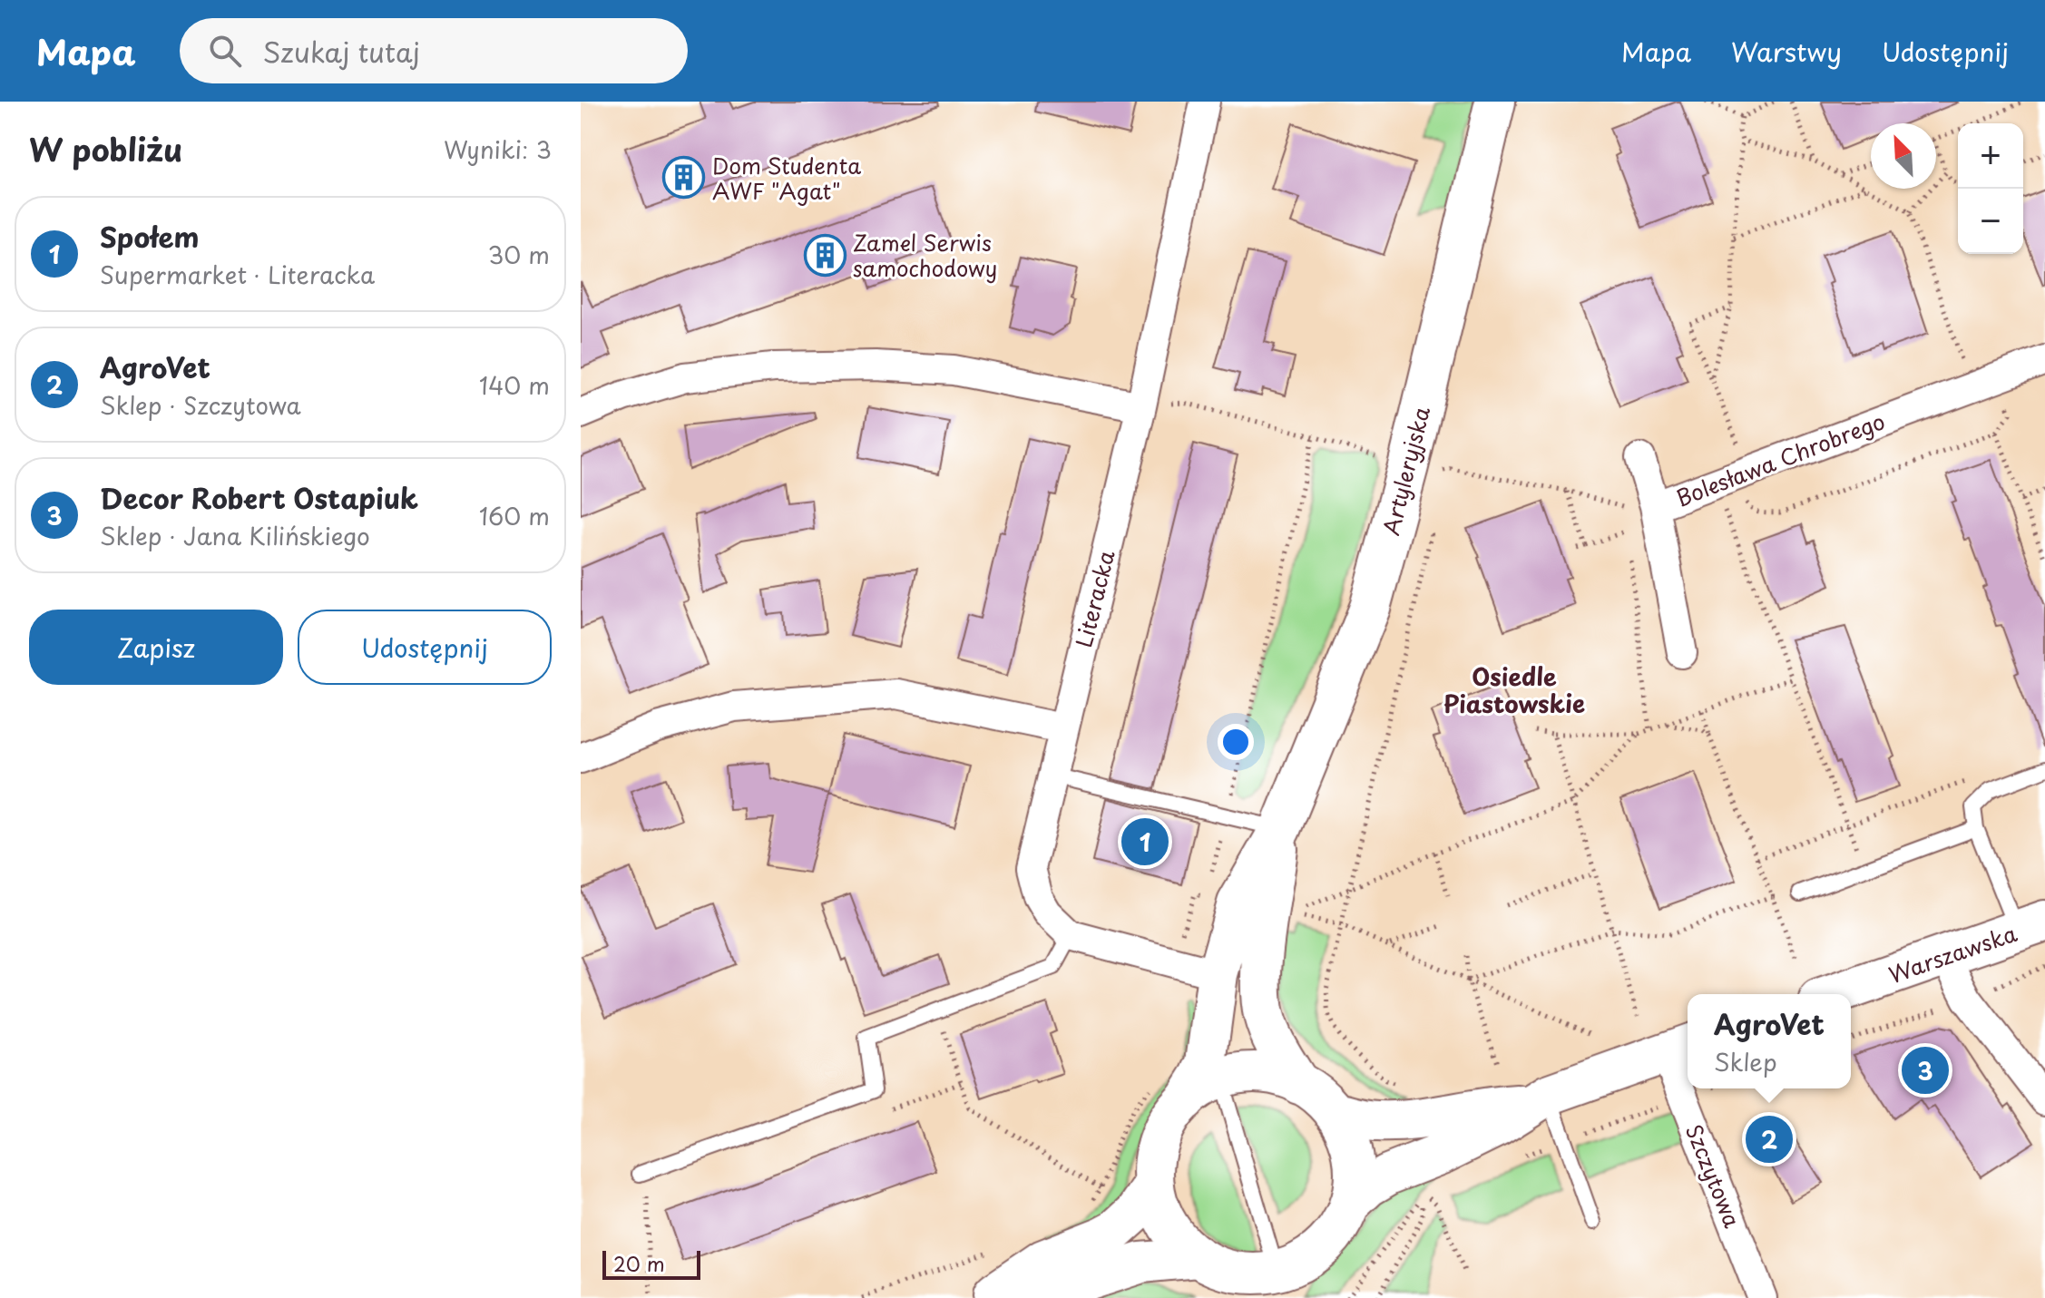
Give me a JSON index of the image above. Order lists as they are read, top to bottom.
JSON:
{
  "streets": {
    "street": [
      "Bolesława Chrobrego",
      "Artyleryjska",
      "Literacka",
      "Warszawska",
      "Szczytowa"
    ]
  },
  "districts": ["Osiedle Piastowskie"],
  "places": {
    "building": ["Dom Studenta AWF \"Agat\"", "Zamel Serwis samochodowy"]
  },
  "scale_bar": "20 m",
  "north": "top left",
  "page": {
    "header": "Mapa",
    "search": "Szukaj tutaj",
    "nav": ["Mapa", "Warstwy", "Udostępnij"],
    "heading": ["W pobliżu", "Wyniki: 3"],
    "map_buttons": ["+", "−"],
    "list": [
      {
        "mark": "1",
        "name": "Społem",
        "note": "Supermarket · Literacka",
        "value": "30 m"
      },
      {
        "mark": "2",
        "name": "AgroVet",
        "note": "Sklep · Szczytowa",
        "value": "140 m"
      },
      {
        "mark": "3",
        "name": "Decor Robert Ostapiuk",
        "note": "Sklep · Jana Kilińskiego",
        "value": "160 m"
      }
    ],
    "buttons": ["Zapisz", "Udostępnij"],
    "pins": ["1", "3", "2"],
    "popup": ["AgroVet", "Sklep"],
    "scale": "20 m"
  }
}
